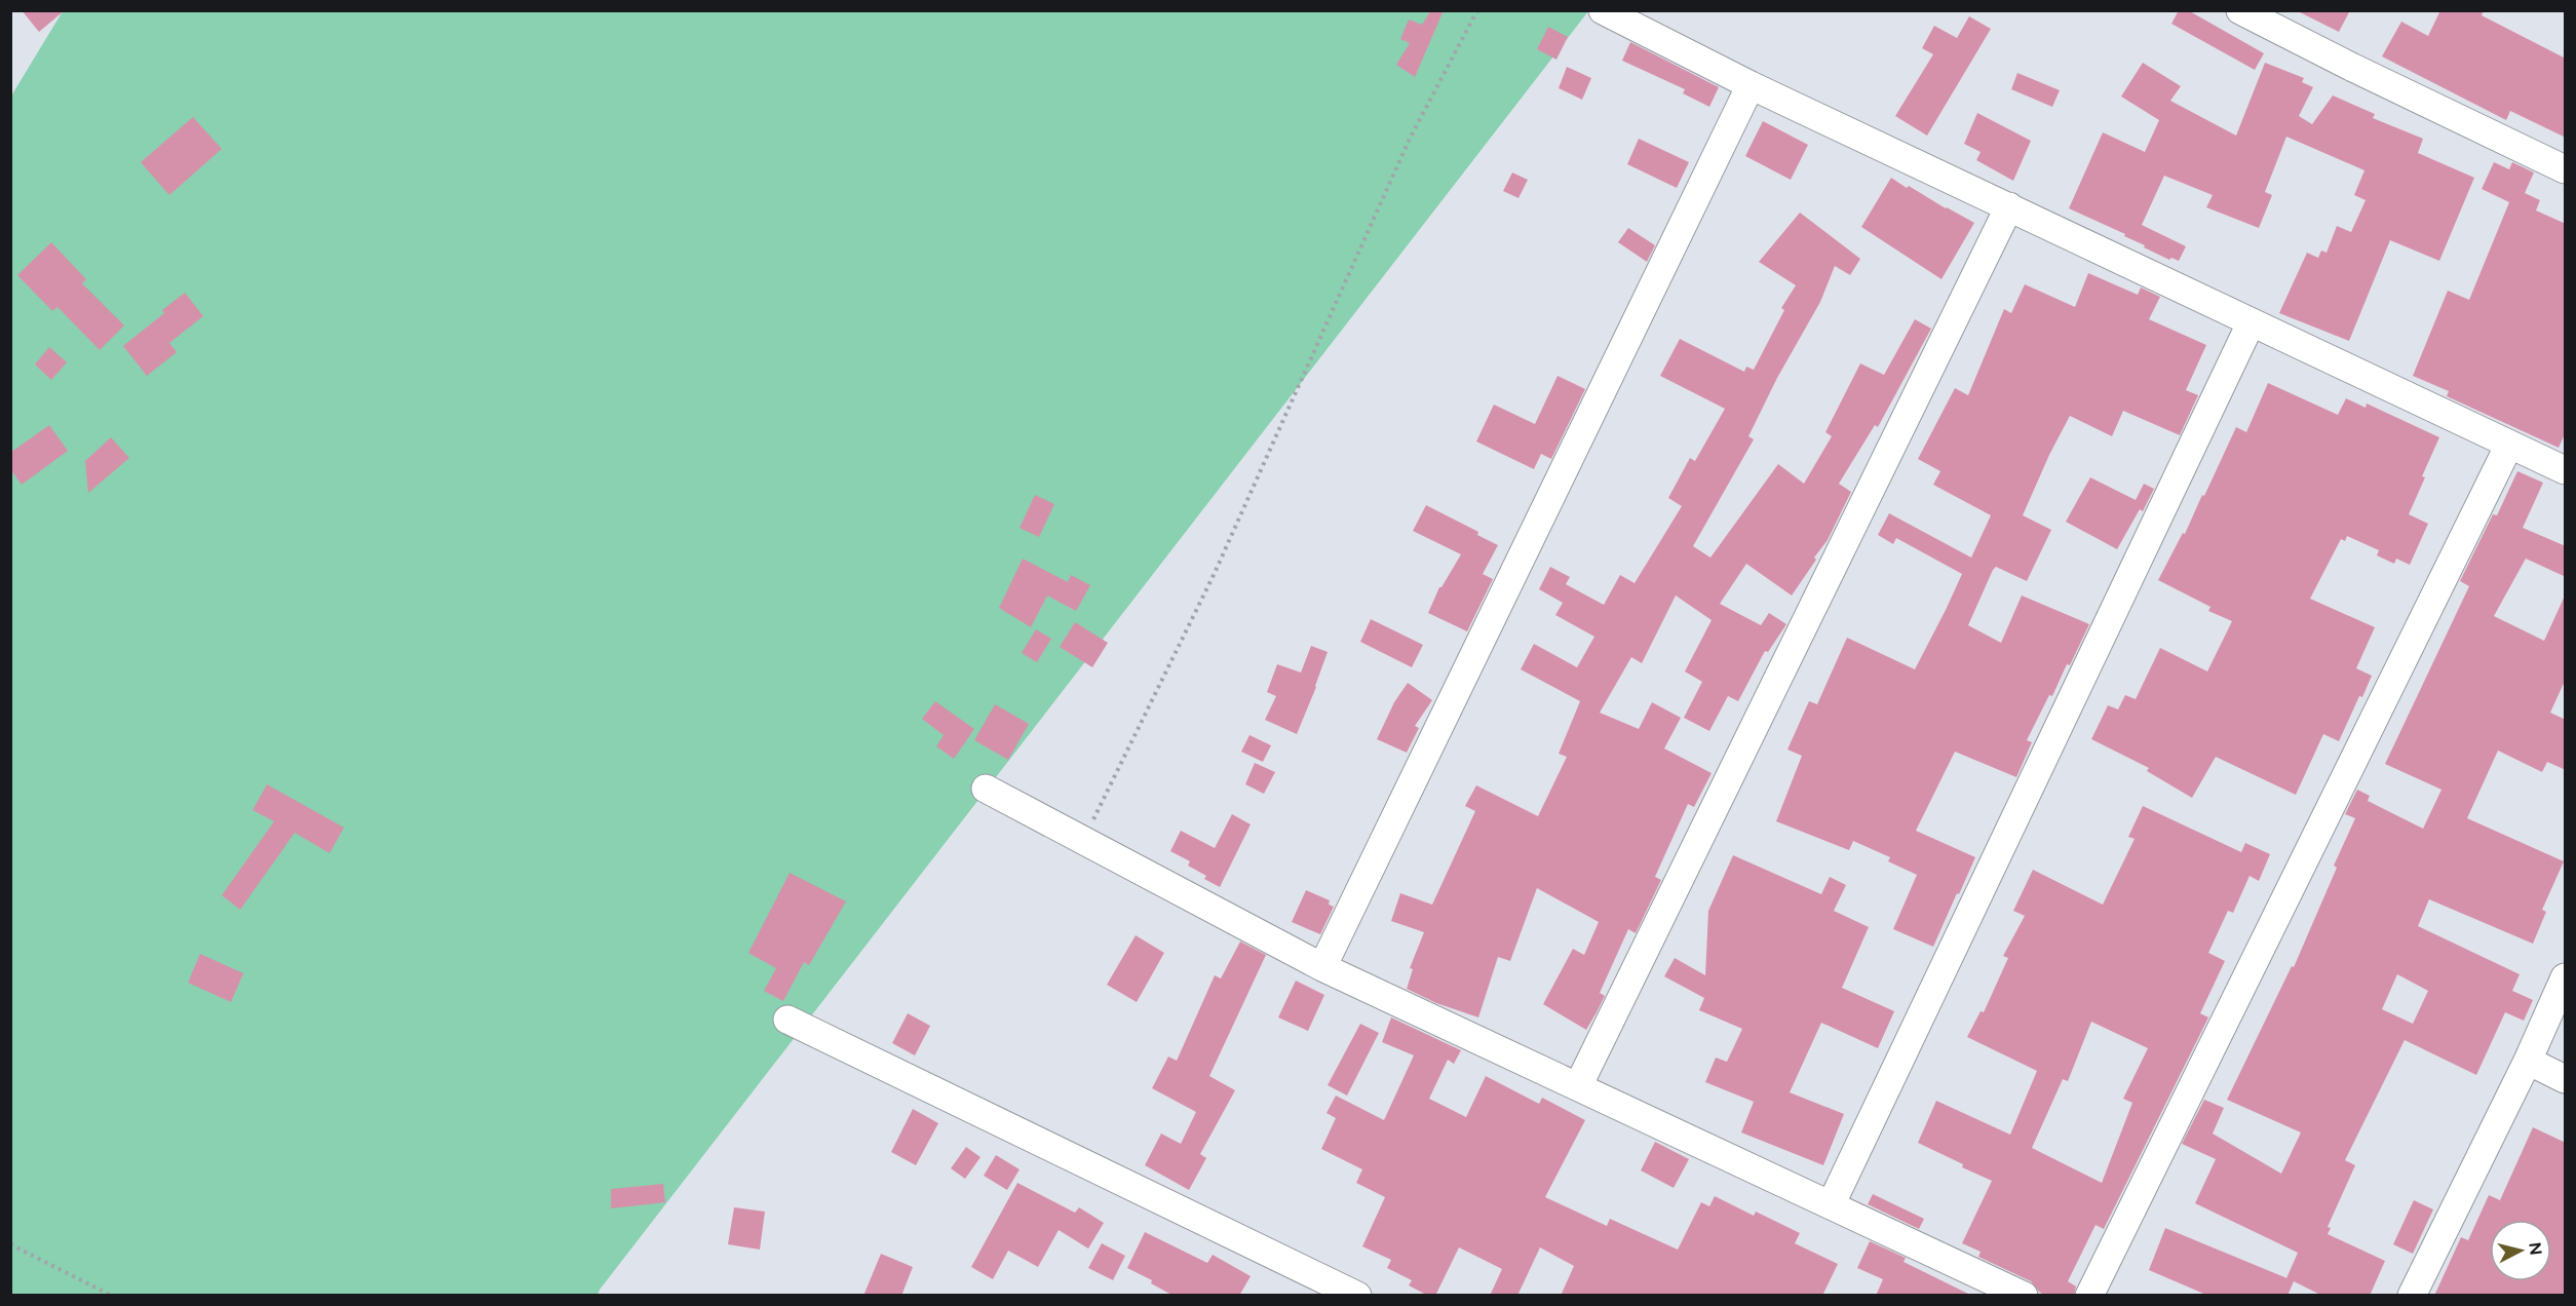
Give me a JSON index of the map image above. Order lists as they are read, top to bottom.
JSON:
{
  "north": "right"
}
